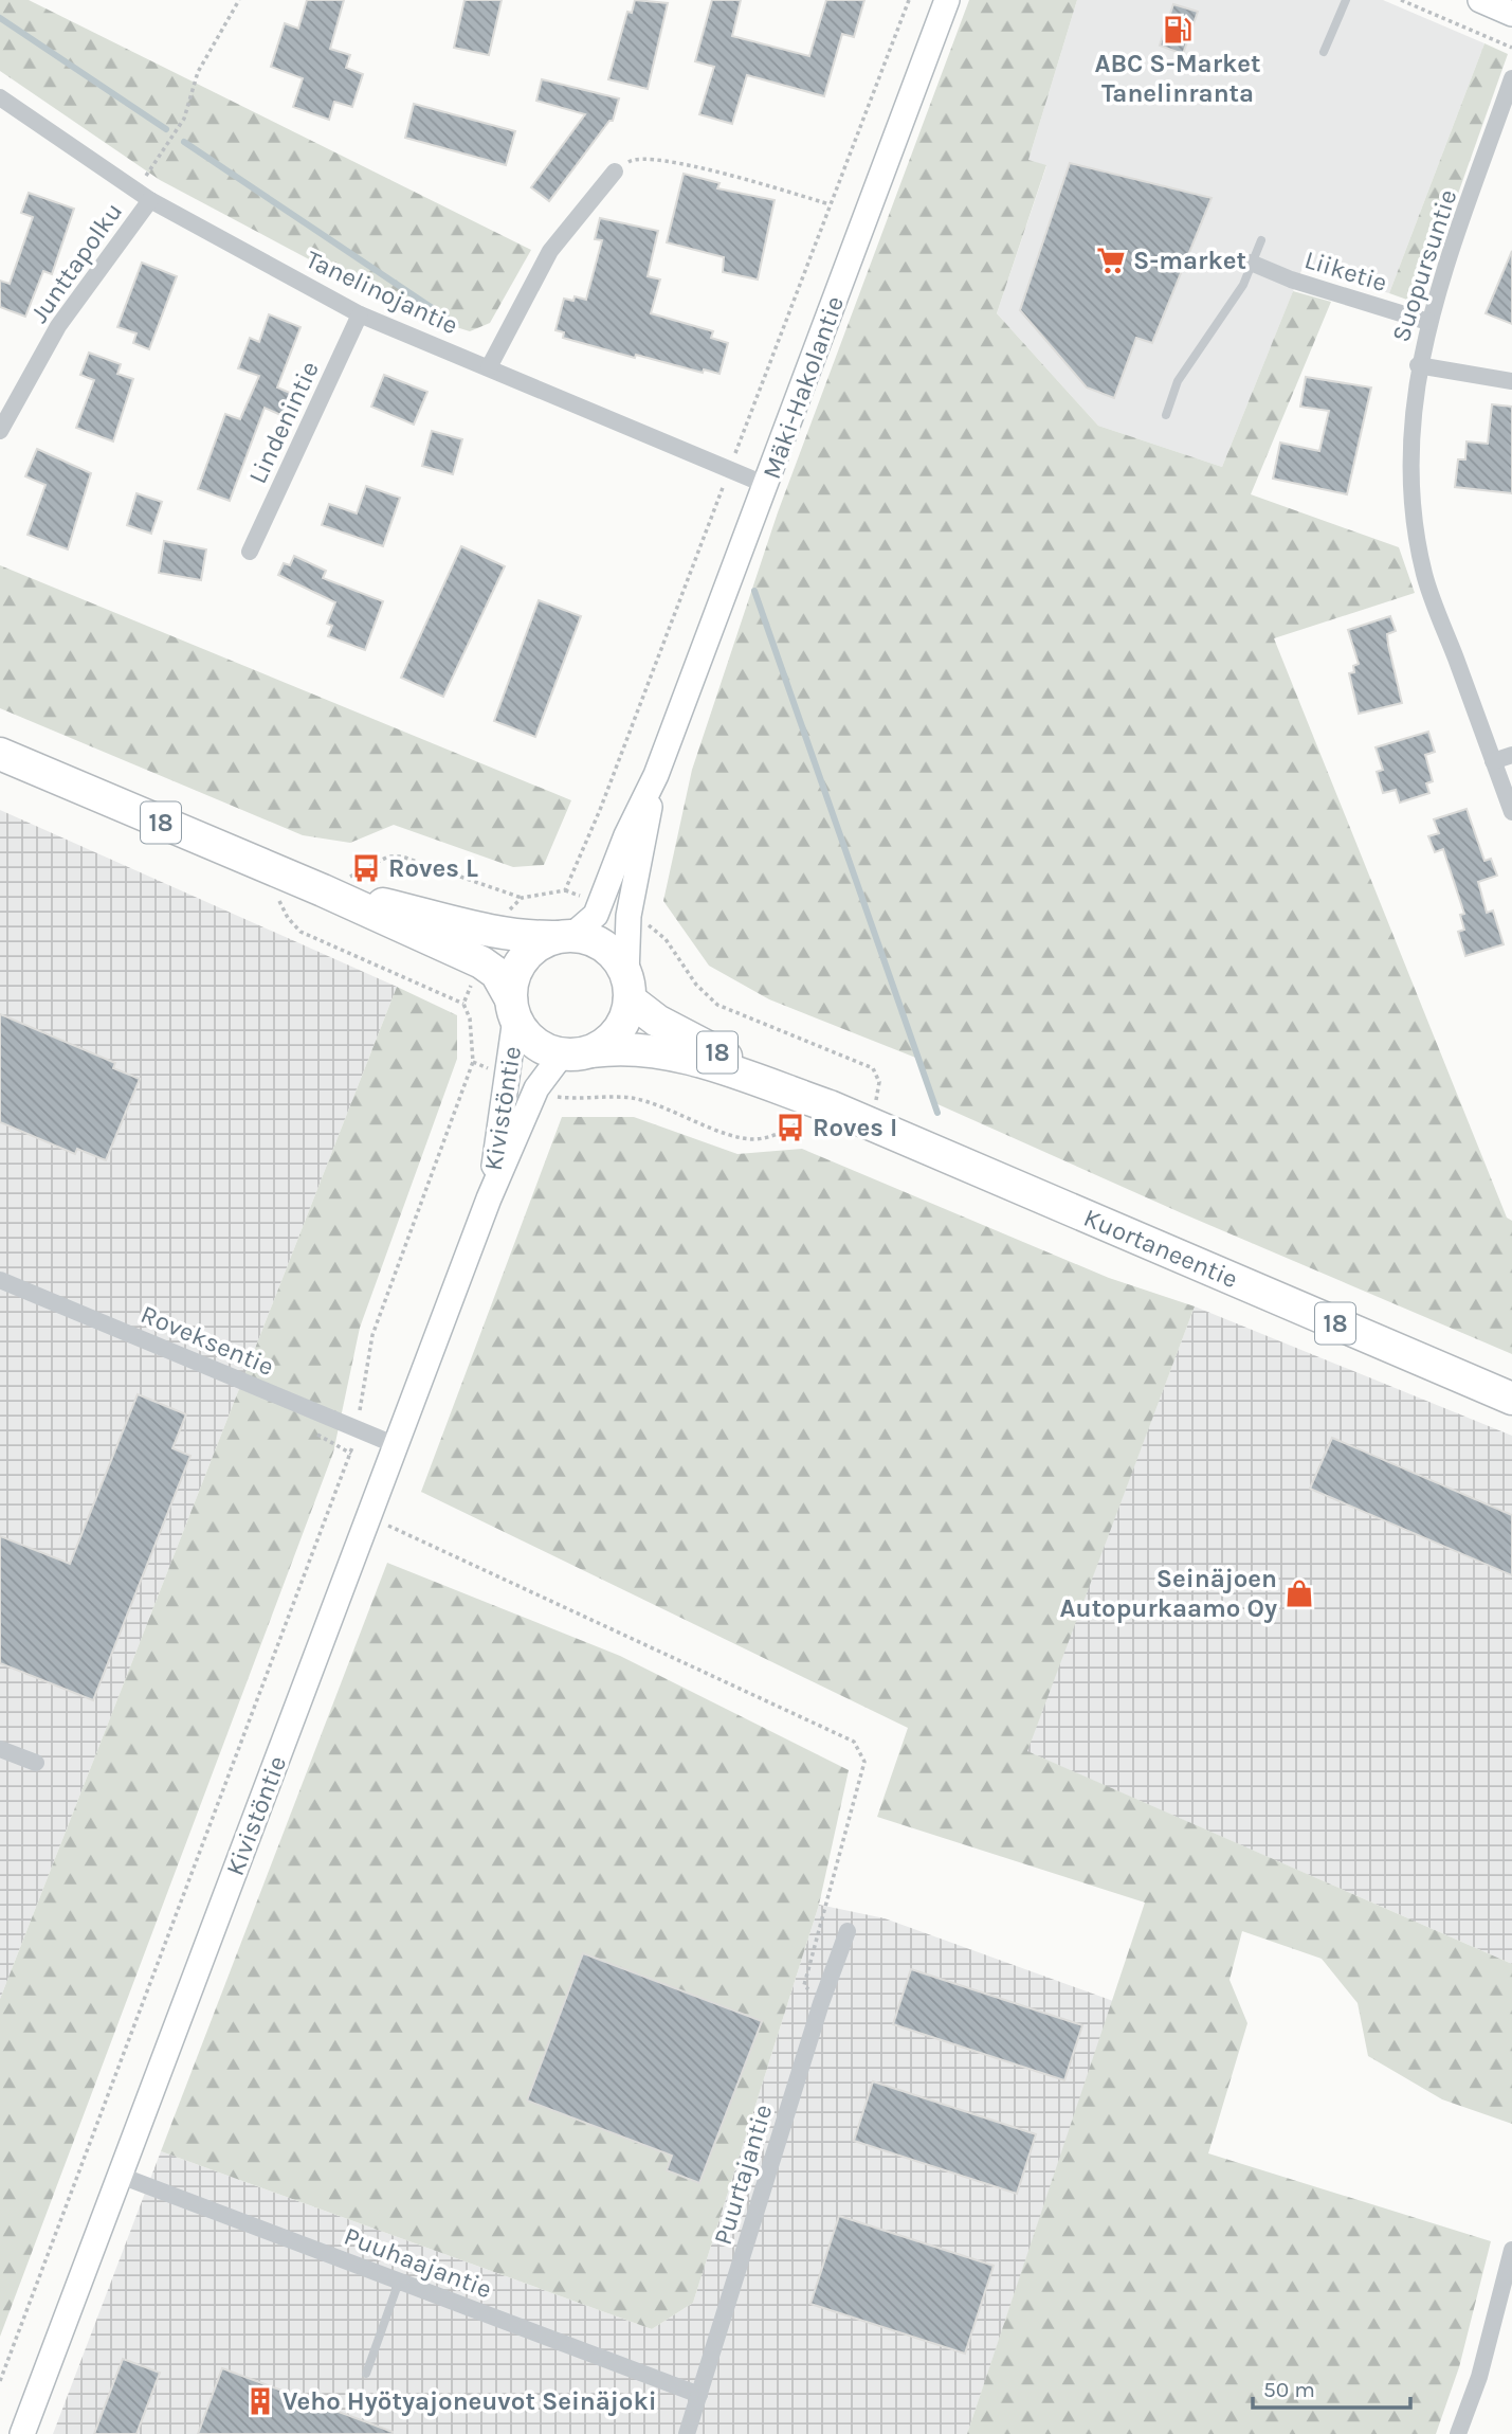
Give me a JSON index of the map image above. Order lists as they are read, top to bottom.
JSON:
{
  "streets": {
    "highway": ["18", "Kuortaneentie"],
    "main road": ["Mäki-Hakolantie", "Kivistöntie"],
    "street": [
      "Junttapolku",
      "Suopursuntie",
      "Liiketie",
      "Tanelinojantie",
      "Lindenintie",
      "Roveksentie",
      "Puurtajantie",
      "Puuhaajantie"
    ]
  },
  "crossings": [
    ["Junttapolku", "Tanelinojantie"],
    ["Suopursuntie", "Liiketie"],
    ["Tanelinojantie", "Mäki-Hakolantie"],
    ["Tanelinojantie", "Lindenintie"],
    ["Mäki-Hakolantie", "18"],
    ["Mäki-Hakolantie", "Kivistöntie"],
    ["Mäki-Hakolantie", "Kuortaneentie"],
    ["18", "Kivistöntie"],
    ["18", "Kuortaneentie"],
    ["Kivistöntie", "Kuortaneentie"],
    ["Kivistöntie", "Roveksentie"],
    ["Kivistöntie", "Puuhaajantie"],
    ["Puurtajantie", "Puuhaajantie"]
  ],
  "places": {
    "fuel station": ["ABC S-Market Tanelinranta"],
    "supermarket": ["S-market"],
    "bus stop": ["Roves L", "Roves I"],
    "shop": ["Seinäjoen Autopurkaamo Oy"],
    "building": ["Veho Hyötyajoneuvot Seinäjoki"]
  },
  "scale_bar": "50 m"
}
